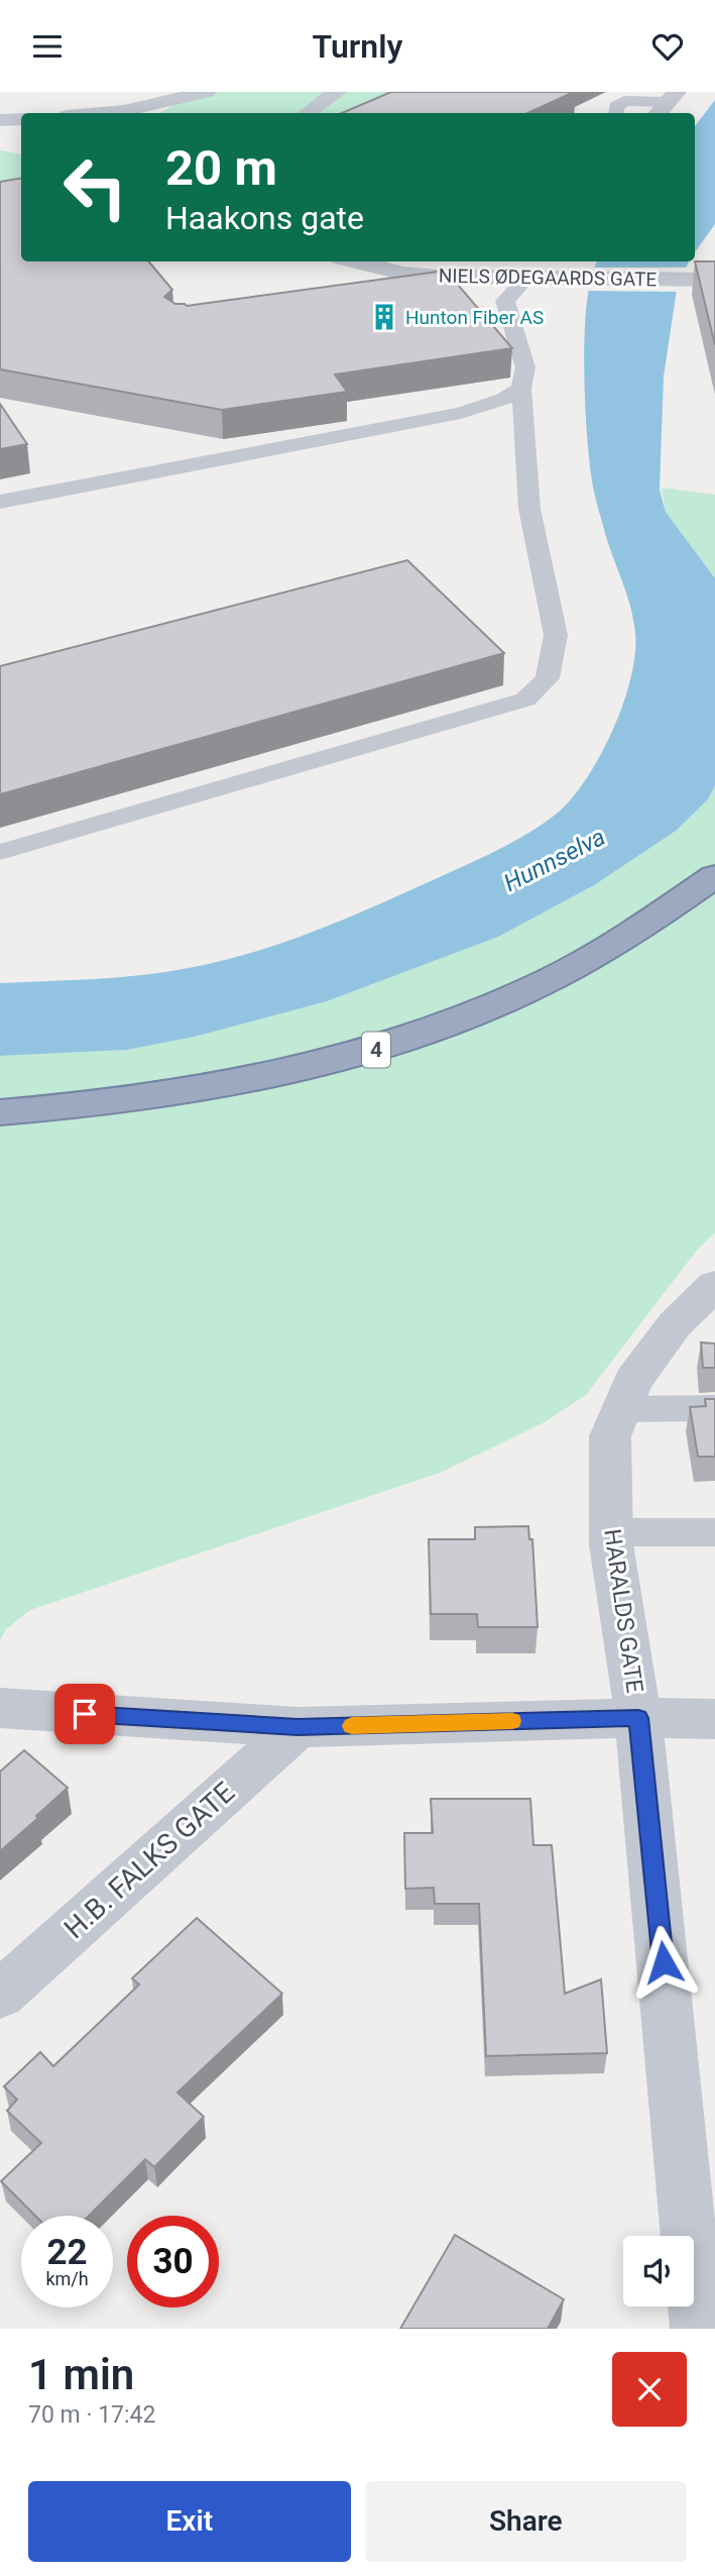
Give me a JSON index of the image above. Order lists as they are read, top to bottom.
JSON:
{
  "streets": {
    "highway": ["4"],
    "street": ["NIELS ØDEGAARDS GATE", "HARALDS GATE", "H.B. FALKS GATE"]
  },
  "water": ["Hunnselva"],
  "places": {
    "building": ["Hunton Fiber AS"]
  },
  "page": {
    "header": "Turnly",
    "turn": ["20 m", "Haakons gate"],
    "speed": "22 km/h",
    "limit": "30",
    "heading": ["1 min", "70 m · 17:42"],
    "buttons": ["Exit", "Share"]
  }
}
